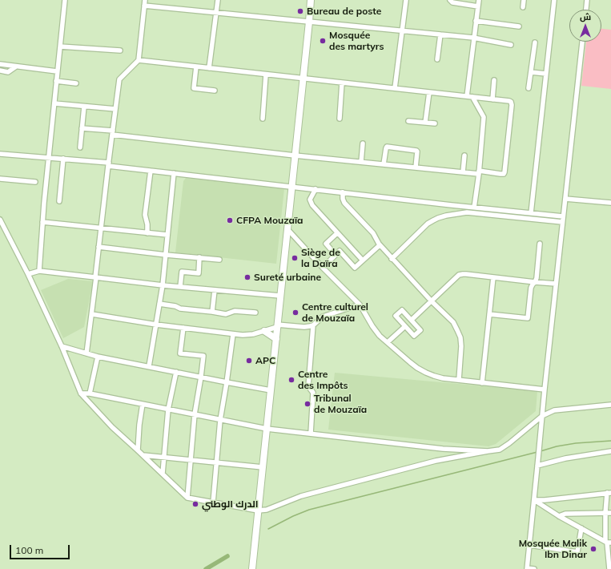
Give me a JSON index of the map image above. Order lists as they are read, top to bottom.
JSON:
{
  "places": [
    "Bureau de poste",
    "Mosquée des martyrs",
    "CFPA Mouzaïa",
    "Siège de la Daïra",
    "Sureté urbaine",
    "Centre culturel de Mouzaïa",
    "APC",
    "Centre des Impôts",
    "Tribunal de Mouzaïa",
    "الدرك الوطني",
    "Mosquée Malik Ibn Dinar"
  ],
  "scale_bar": "100 m",
  "north": "top"
}
